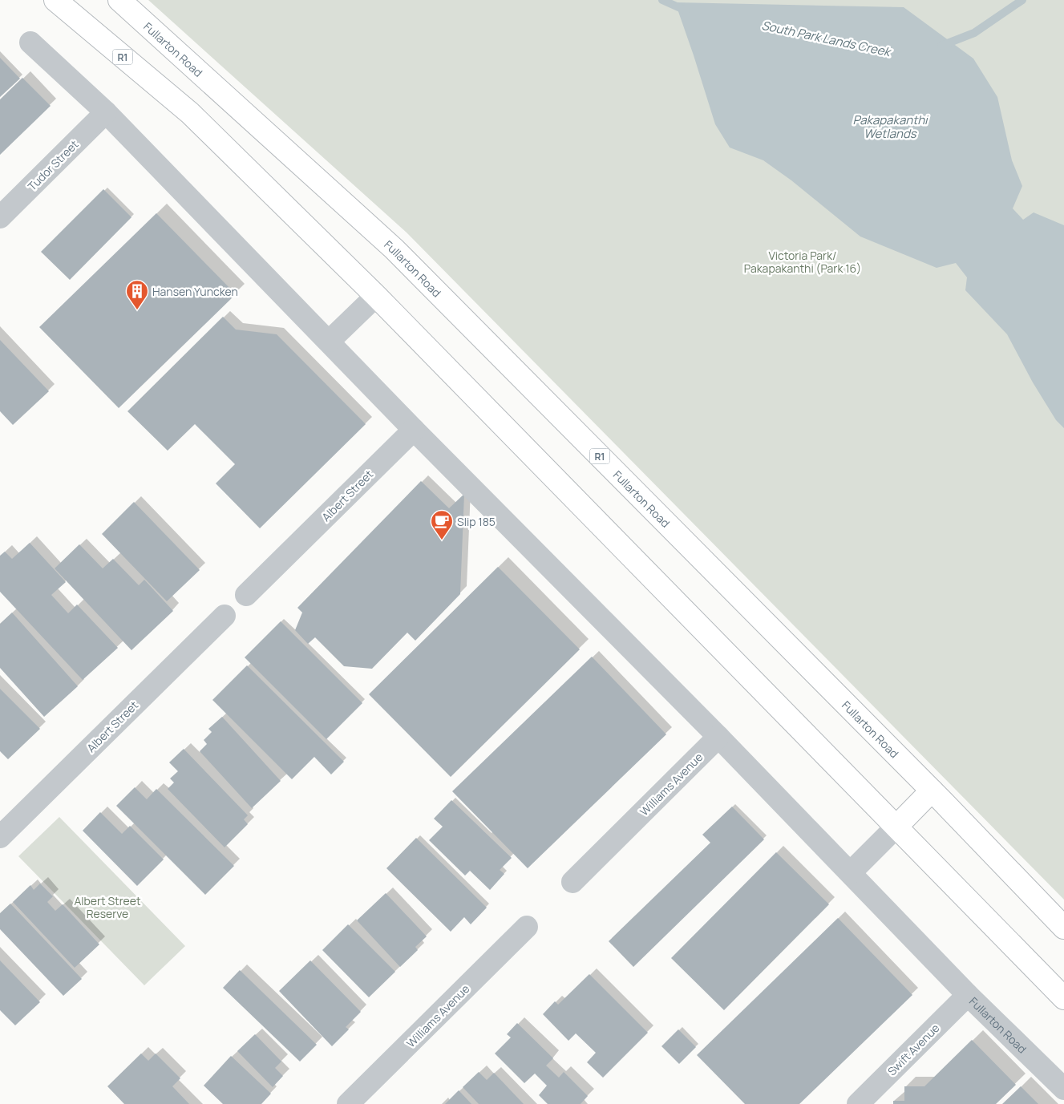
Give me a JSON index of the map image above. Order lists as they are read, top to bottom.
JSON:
{
  "streets": {
    "highway": ["Fullarton Road", "R1"],
    "street": [
      "Tudor Street",
      "Albert Street",
      "Williams Avenue",
      "Swift Avenue"
    ]
  },
  "crossings": [
    ["Fullarton Road", "Tudor Street"],
    ["Fullarton Road", "Albert Street"],
    ["Fullarton Road", "Williams Avenue"],
    ["Fullarton Road", "Swift Avenue"]
  ],
  "water": ["South Park Lands Creek", "Pakapakanthi Wetlands"],
  "parks": ["Victoria Park/ Pakapakanthi (Park 16)", "Albert Street Reserve"],
  "places": {
    "building": ["Hansen Yuncken"],
    "cafe": ["Slip 185"]
  }
}
